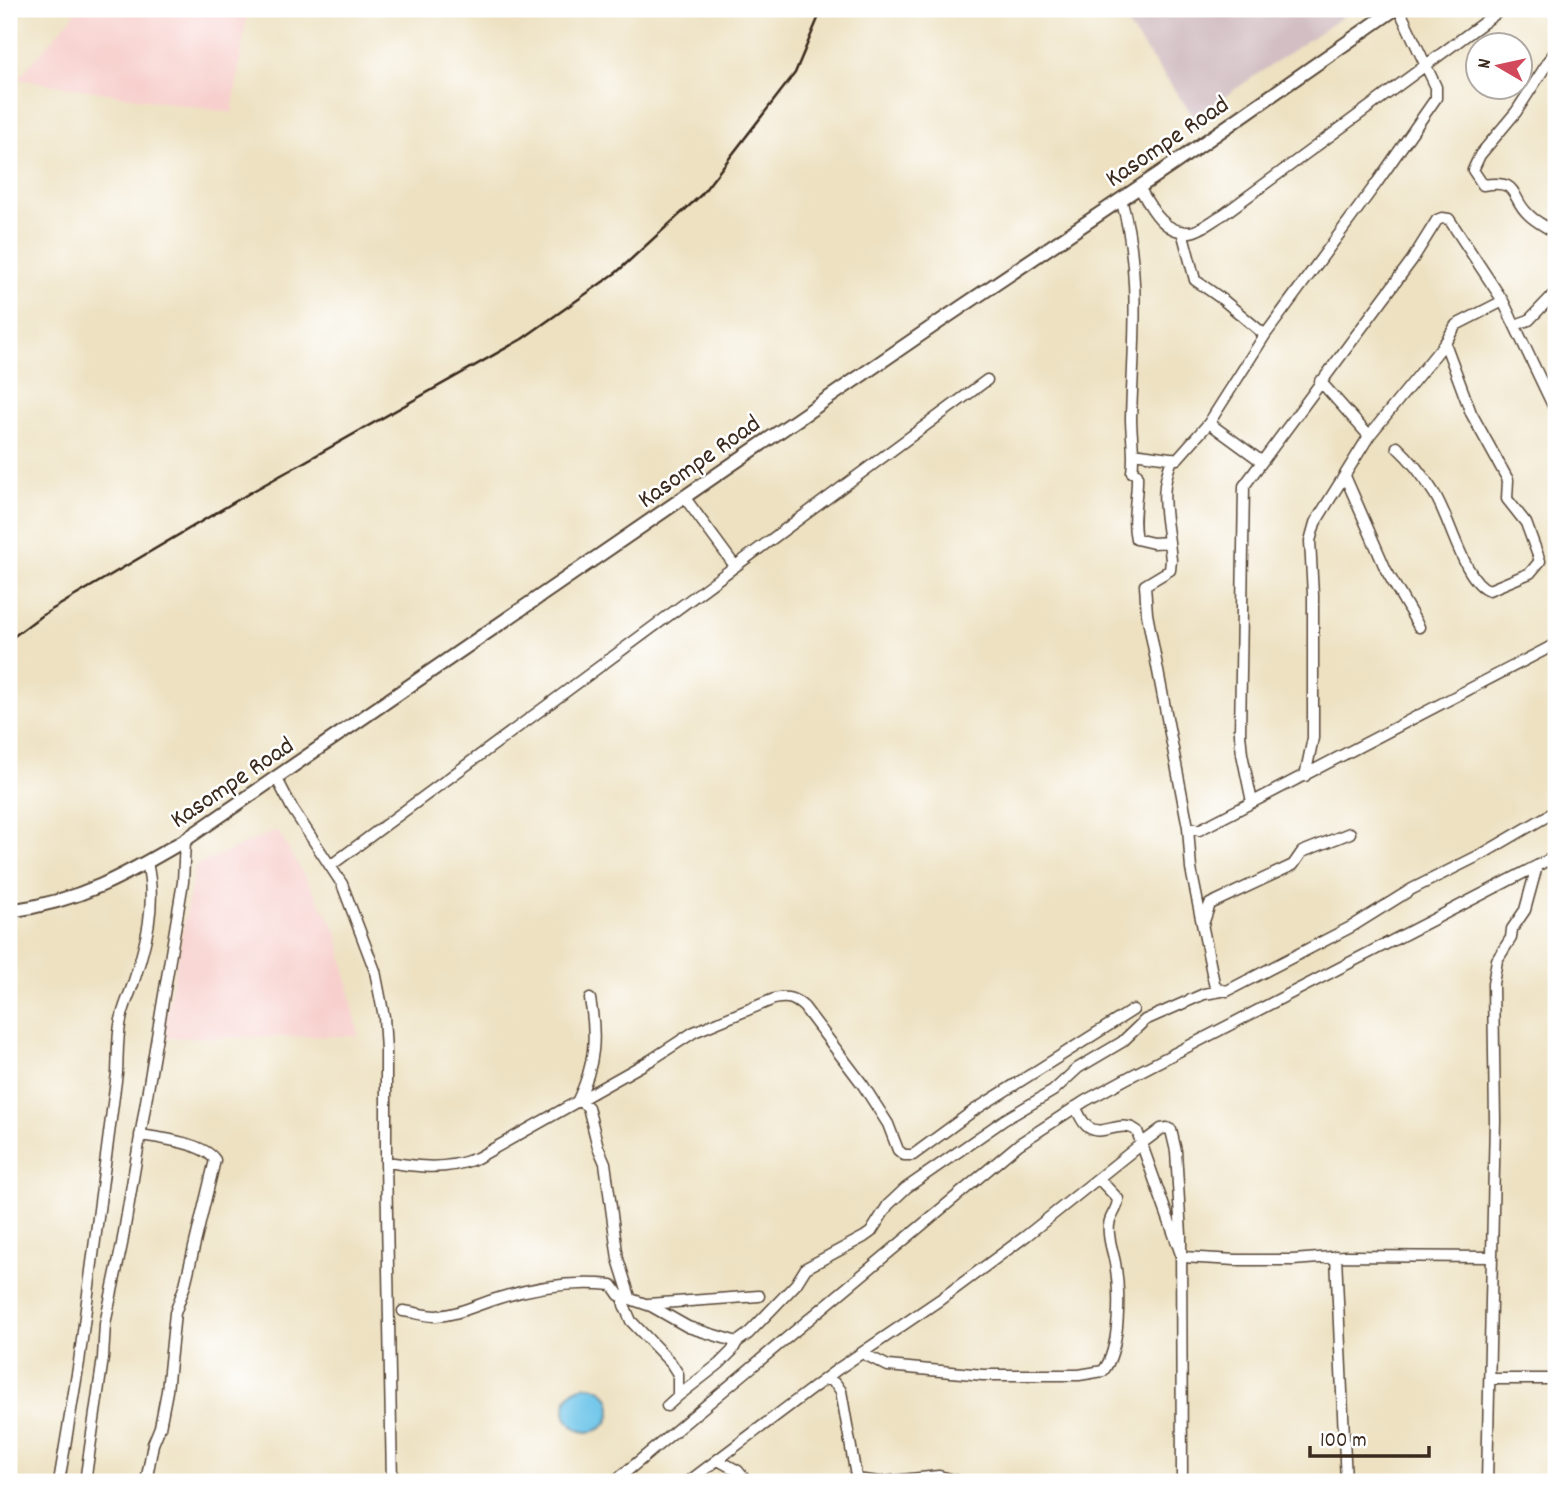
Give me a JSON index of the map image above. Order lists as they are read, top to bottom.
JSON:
{
  "streets": {
    "street": ["Kasompe Road"]
  },
  "scale_bar": "100 m",
  "north": "left"
}
